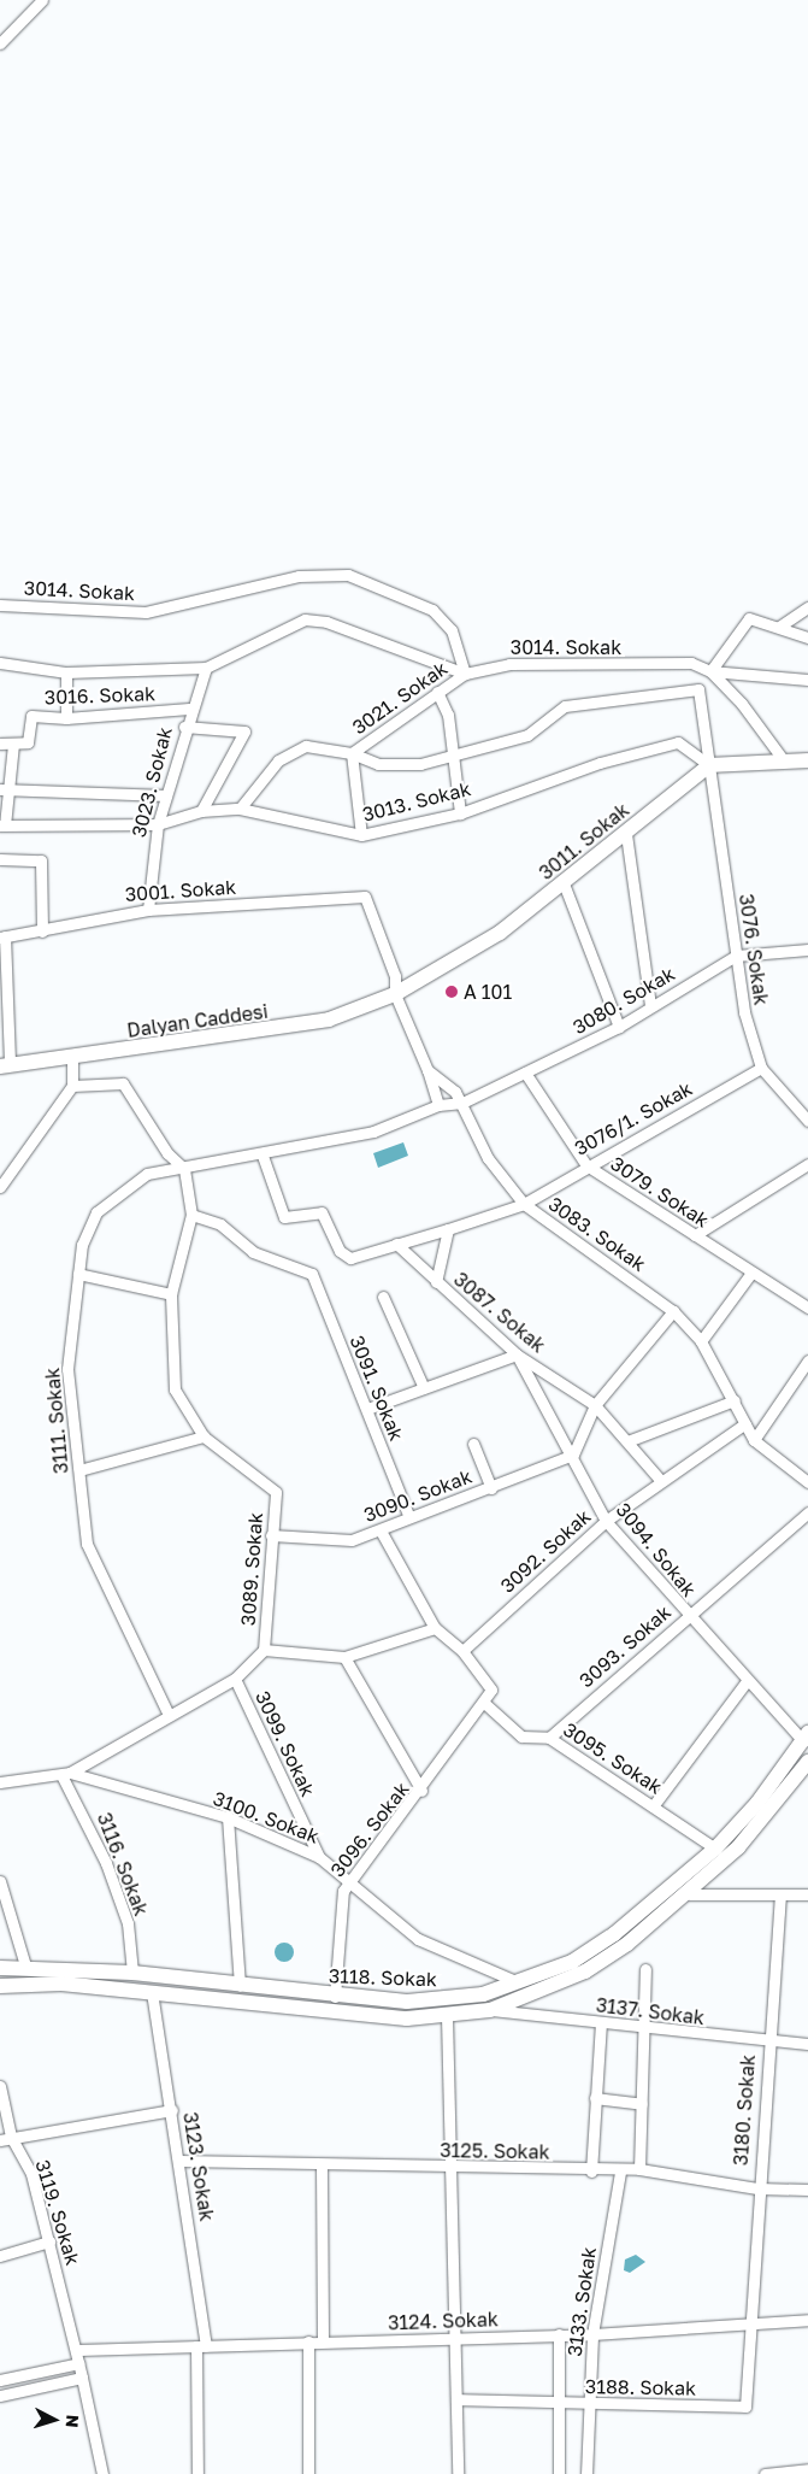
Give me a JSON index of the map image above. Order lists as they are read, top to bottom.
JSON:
{
  "streets": {
    "main road": ["3011. Sokak", "Dalyan Caddesi", "3118. Sokak"],
    "street": [
      "3014. Sokak",
      "3016. Sokak",
      "3021. Sokak",
      "3023. Sokak",
      "3013. Sokak",
      "3001. Sokak",
      "3076. Sokak",
      "3080. Sokak",
      "3076/1. Sokak",
      "3079. Sokak",
      "3083. Sokak",
      "3087. Sokak",
      "3091. Sokak",
      "3111. Sokak",
      "3090. Sokak",
      "3094. Sokak",
      "3092. Sokak",
      "3089. Sokak",
      "3093. Sokak",
      "3099. Sokak",
      "3095. Sokak",
      "3100. Sokak",
      "3096. Sokak",
      "3116. Sokak",
      "3137. Sokak",
      "3180. Sokak",
      "3125. Sokak",
      "3123. Sokak",
      "3119. Sokak",
      "3133. Sokak",
      "3124. Sokak",
      "3188. Sokak"
    ]
  },
  "crossings": [
    ["3014. Sokak", "3021. Sokak"],
    ["3016. Sokak", "3023. Sokak"],
    ["3021. Sokak", "3013. Sokak"],
    ["3023. Sokak", "3013. Sokak"],
    ["3023. Sokak", "3001. Sokak"],
    ["3013. Sokak", "3011. Sokak"],
    ["3013. Sokak", "3076. Sokak"],
    ["3011. Sokak", "3076. Sokak"],
    ["3011. Sokak", "Dalyan Caddesi"],
    ["3011. Sokak", "3083. Sokak"],
    ["3001. Sokak", "3083. Sokak"],
    ["3076. Sokak", "3080. Sokak"],
    ["3076. Sokak", "3076/1. Sokak"],
    ["3080. Sokak", "3079. Sokak"],
    ["3080. Sokak", "3083. Sokak"],
    ["Dalyan Caddesi", "3083. Sokak"],
    ["3076/1. Sokak", "3079. Sokak"],
    ["3076/1. Sokak", "3083. Sokak"],
    ["3076/1. Sokak", "3087. Sokak"],
    ["3083. Sokak", "3092. Sokak"],
    ["3087. Sokak", "3094. Sokak"],
    ["3087. Sokak", "3092. Sokak"],
    ["3091. Sokak", "3090. Sokak"],
    ["3091. Sokak", "3089. Sokak"],
    ["3111. Sokak", "3089. Sokak"],
    ["3090. Sokak", "3094. Sokak"],
    ["3090. Sokak", "3089. Sokak"],
    ["3094. Sokak", "3092. Sokak"],
    ["3094. Sokak", "3093. Sokak"],
    ["3094. Sokak", "3118. Sokak"],
    ["3089. Sokak", "3099. Sokak"],
    ["3089. Sokak", "3100. Sokak"],
    ["3089. Sokak", "3116. Sokak"],
    ["3093. Sokak", "3095. Sokak"],
    ["3099. Sokak", "3100. Sokak"],
    ["3095. Sokak", "3096. Sokak"],
    ["3095. Sokak", "3118. Sokak"],
    ["3100. Sokak", "3096. Sokak"],
    ["3100. Sokak", "3116. Sokak"],
    ["3100. Sokak", "3118. Sokak"],
    ["3096. Sokak", "3118. Sokak"],
    ["3116. Sokak", "3118. Sokak"],
    ["3118. Sokak", "3137. Sokak"],
    ["3118. Sokak", "3123. Sokak"],
    ["3137. Sokak", "3180. Sokak"],
    ["3180. Sokak", "3125. Sokak"],
    ["3180. Sokak", "3124. Sokak"],
    ["3180. Sokak", "3188. Sokak"],
    ["3125. Sokak", "3123. Sokak"],
    ["3125. Sokak", "3133. Sokak"],
    ["3123. Sokak", "3124. Sokak"],
    ["3119. Sokak", "3124. Sokak"],
    ["3133. Sokak", "3124. Sokak"],
    ["3133. Sokak", "3188. Sokak"],
    ["3124. Sokak", "3188. Sokak"]
  ],
  "places": ["A 101"],
  "north": "right"
}
